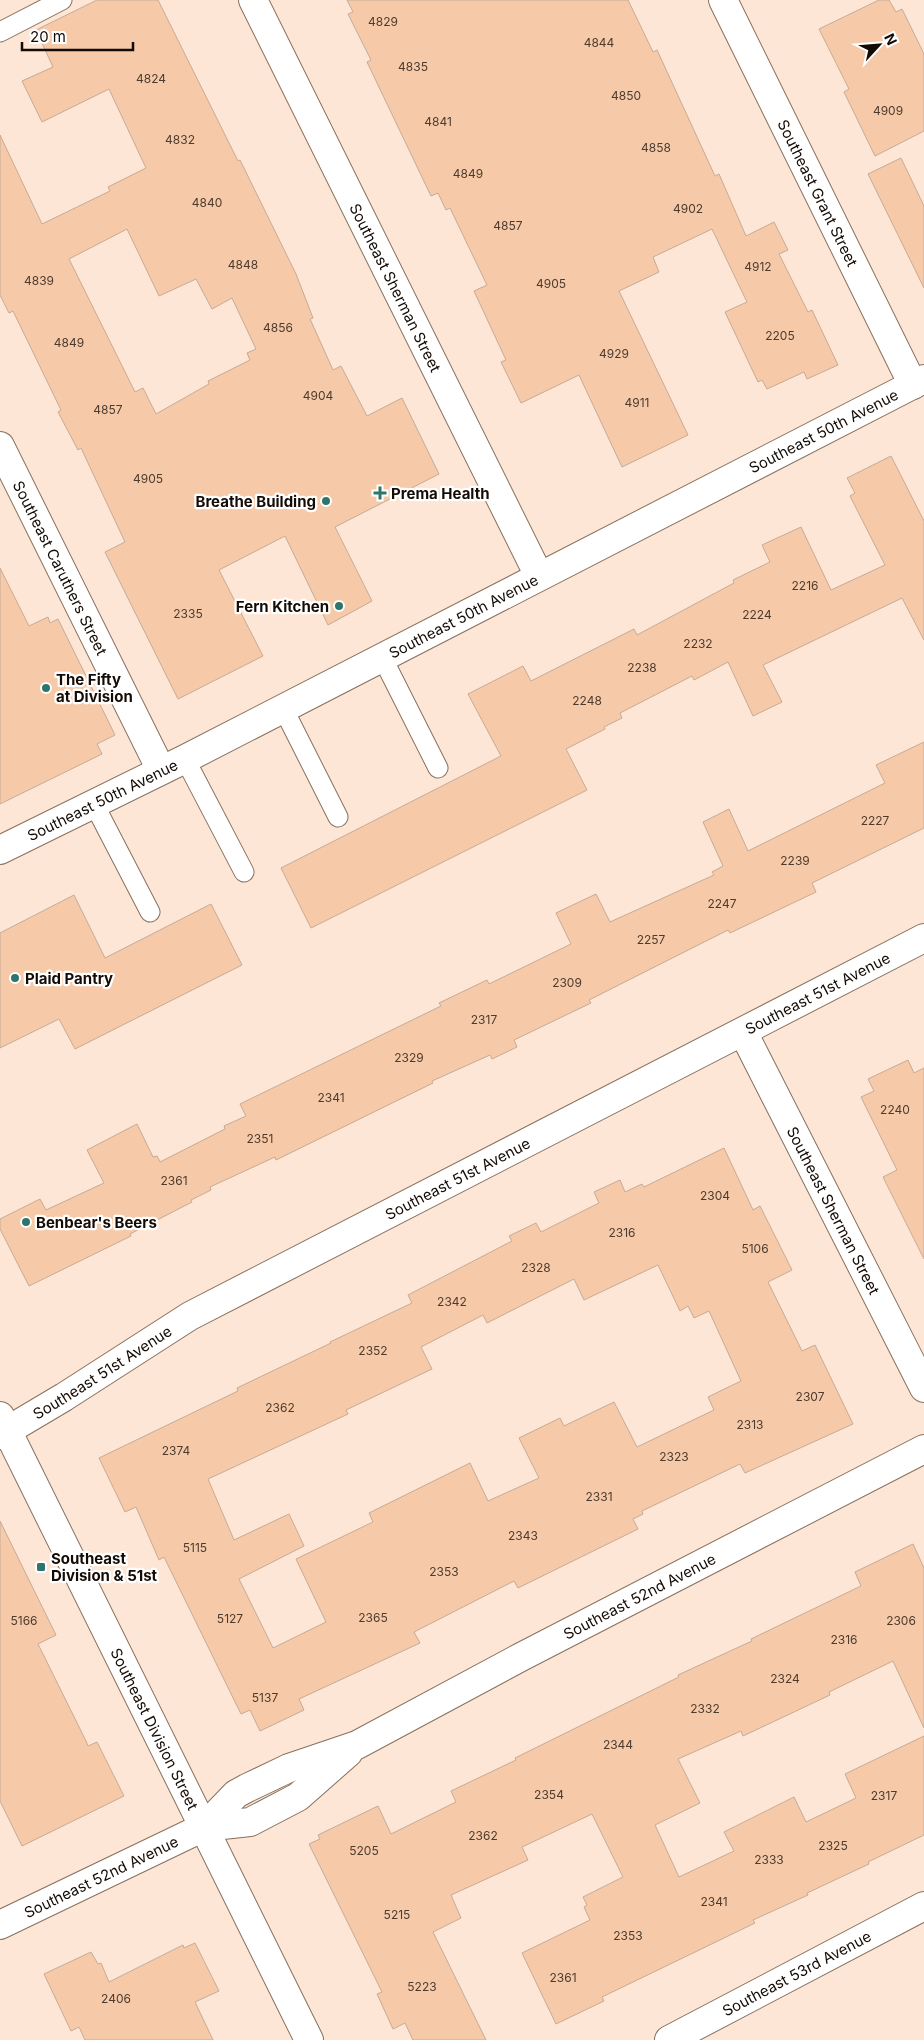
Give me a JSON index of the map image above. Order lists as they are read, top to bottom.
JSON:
{
  "streets": {
    "street": [
      "Southeast Grant Street",
      "Southeast Sherman Street",
      "Southeast 50th Avenue",
      "Southeast Caruthers Street",
      "Southeast 51st Avenue",
      "Southeast 52nd Avenue",
      "Southeast Division Street",
      "Southeast 53rd Avenue"
    ]
  },
  "crossings": [
    ["Southeast Grant Street", "Southeast 50th Avenue"],
    ["Southeast Sherman Street", "Southeast 50th Avenue"],
    ["Southeast Sherman Street", "Southeast 51st Avenue"],
    ["Southeast 50th Avenue", "Southeast Caruthers Street"],
    ["Southeast 51st Avenue", "Southeast Division Street"],
    ["Southeast 52nd Avenue", "Southeast Division Street"]
  ],
  "places": {
    "health": ["Prema Health"],
    "other": [
      "Breathe Building",
      "Fern Kitchen",
      "The Fifty at Division",
      "Plaid Pantry",
      "Benbear's Beers"
    ],
    "transit": ["Southeast Division & 51st"]
  },
  "house_numbers": [
    "4829",
    "4844",
    "4835",
    "4824",
    "4850",
    "4909",
    "4841",
    "4832",
    "4858",
    "4849",
    "4840",
    "4902",
    "4857",
    "4848",
    "4912",
    "4839",
    "4905",
    "4856",
    "2205",
    "4849",
    "4929",
    "4904",
    "4911",
    "4857",
    "4905",
    "2216",
    "2335",
    "2224",
    "2232",
    "2238",
    "2248",
    "2227",
    "2239",
    "2247",
    "2257",
    "2309",
    "2317",
    "2329",
    "2341",
    "2240",
    "2351",
    "2361",
    "2304",
    "2316",
    "5106",
    "2328",
    "2342",
    "2352",
    "2307",
    "2362",
    "2313",
    "2374",
    "2323",
    "2331",
    "2343",
    "5115",
    "2353",
    "2365",
    "5127",
    "5166",
    "2306",
    "2316",
    "2324",
    "5137",
    "2332",
    "2344",
    "2354",
    "2317",
    "2362",
    "2325",
    "5205",
    "2333",
    "2341",
    "5215",
    "2353",
    "2361",
    "5223",
    "2406"
  ],
  "scale_bar": "20 m",
  "north": "top right"
}
